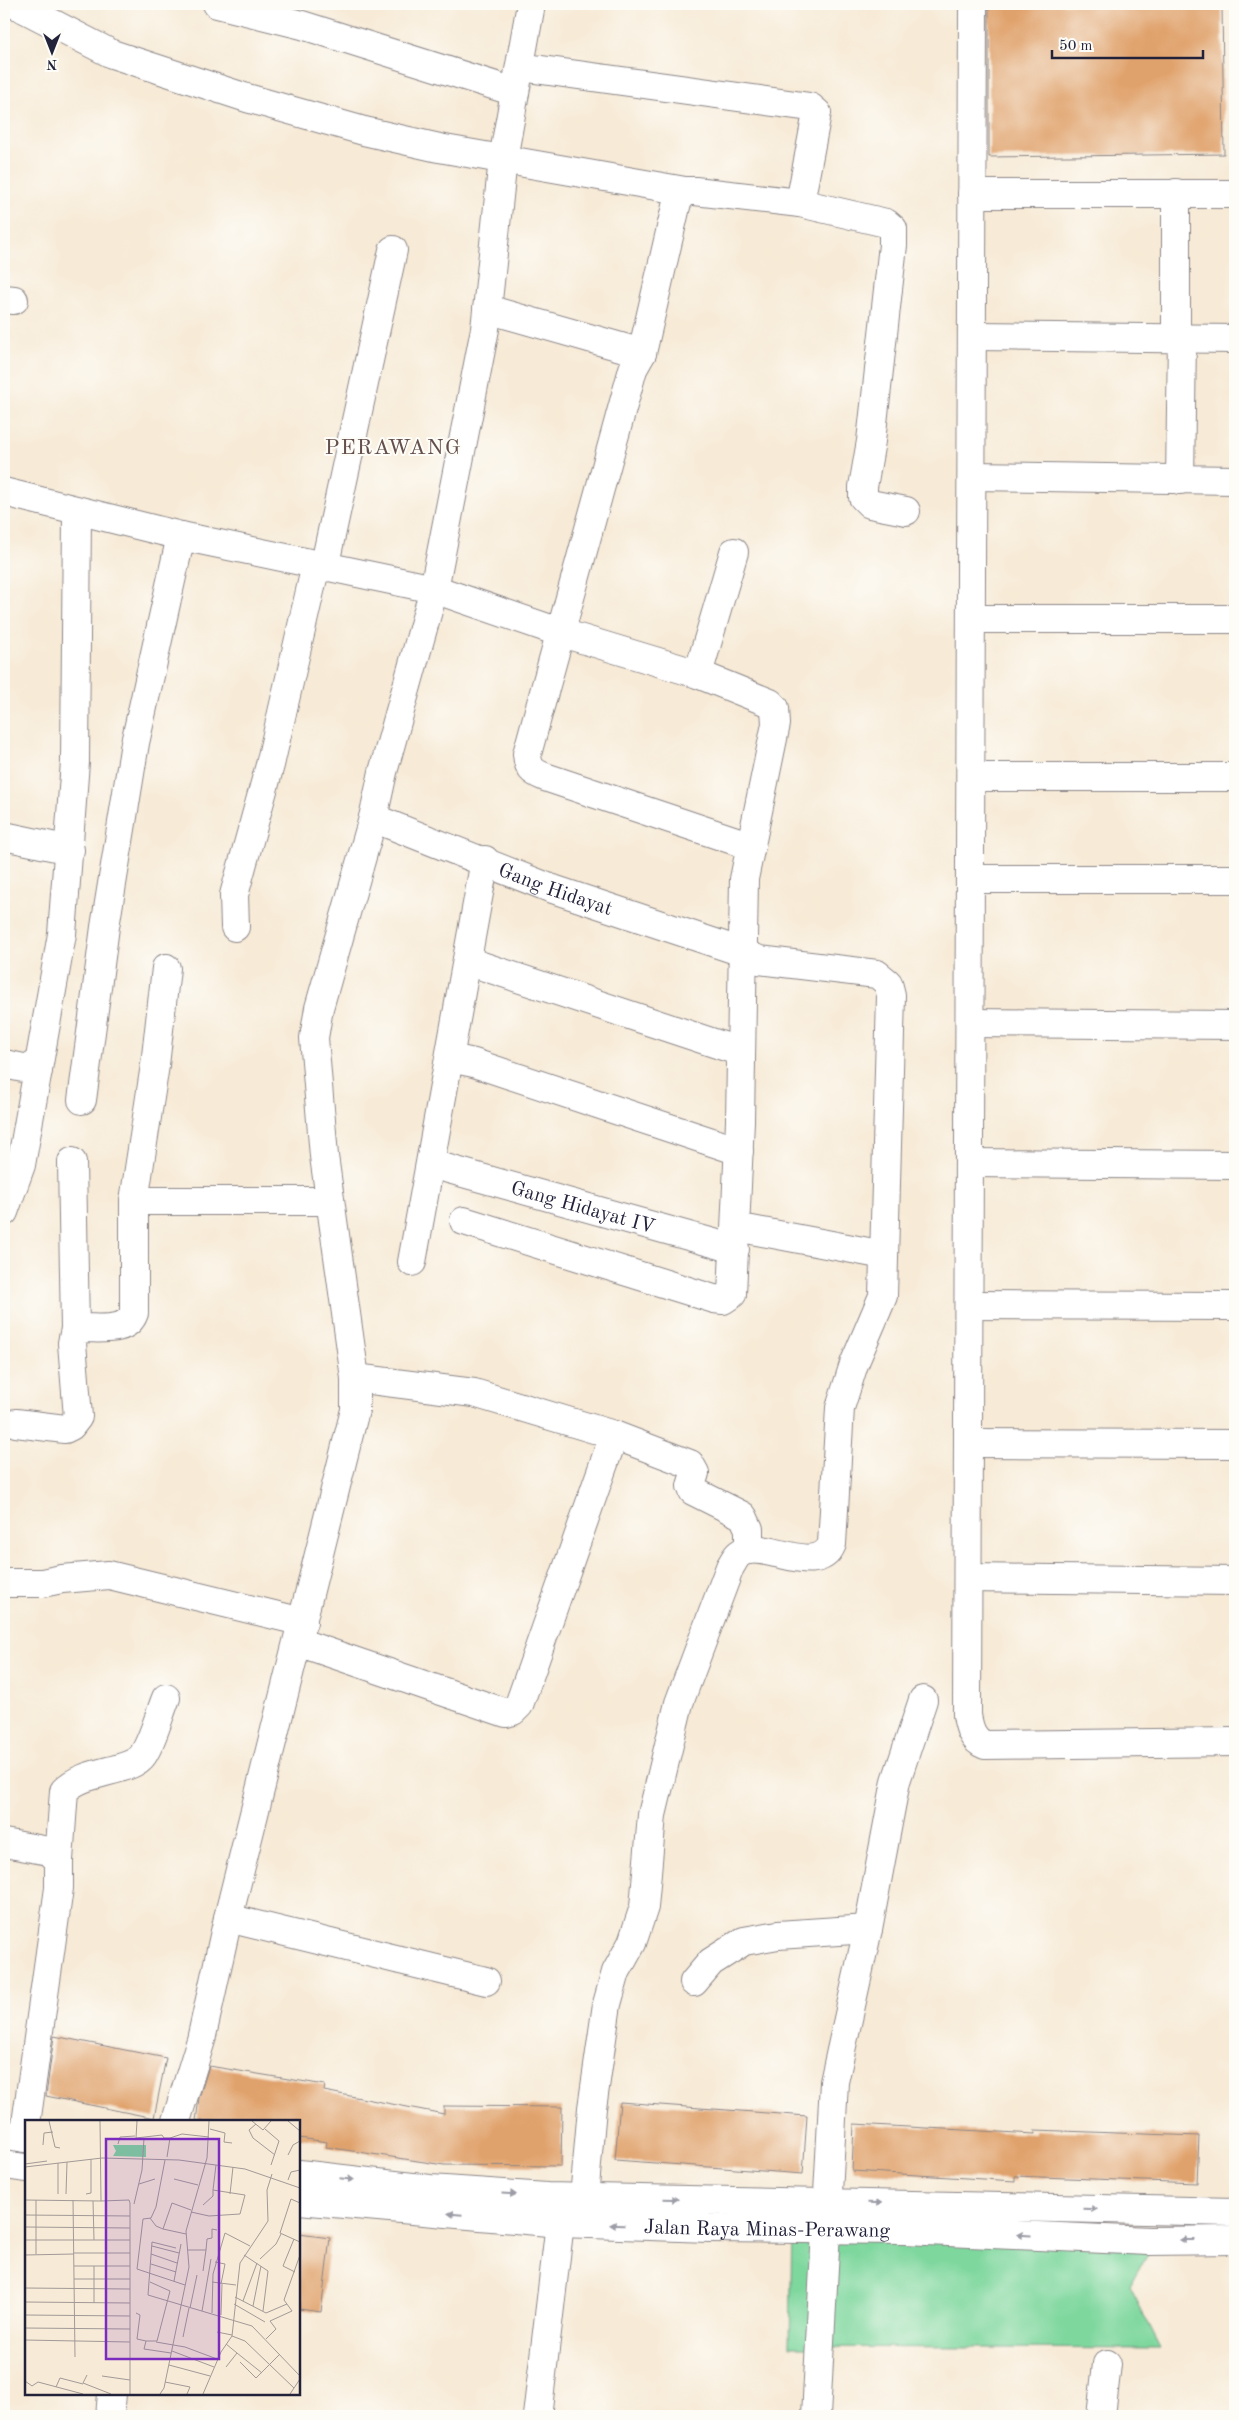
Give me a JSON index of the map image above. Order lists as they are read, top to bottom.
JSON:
{
  "streets": {
    "street": ["Gang Hidayat", "Gang Hidayat IV", "Jalan Raya Minas-Perawang"]
  },
  "crossings": [
    ["Gang Hidayat", "Gang Hidayat IV"]
  ],
  "districts": ["PERAWANG"],
  "scale_bar": "50 m",
  "north": "bottom"
}
